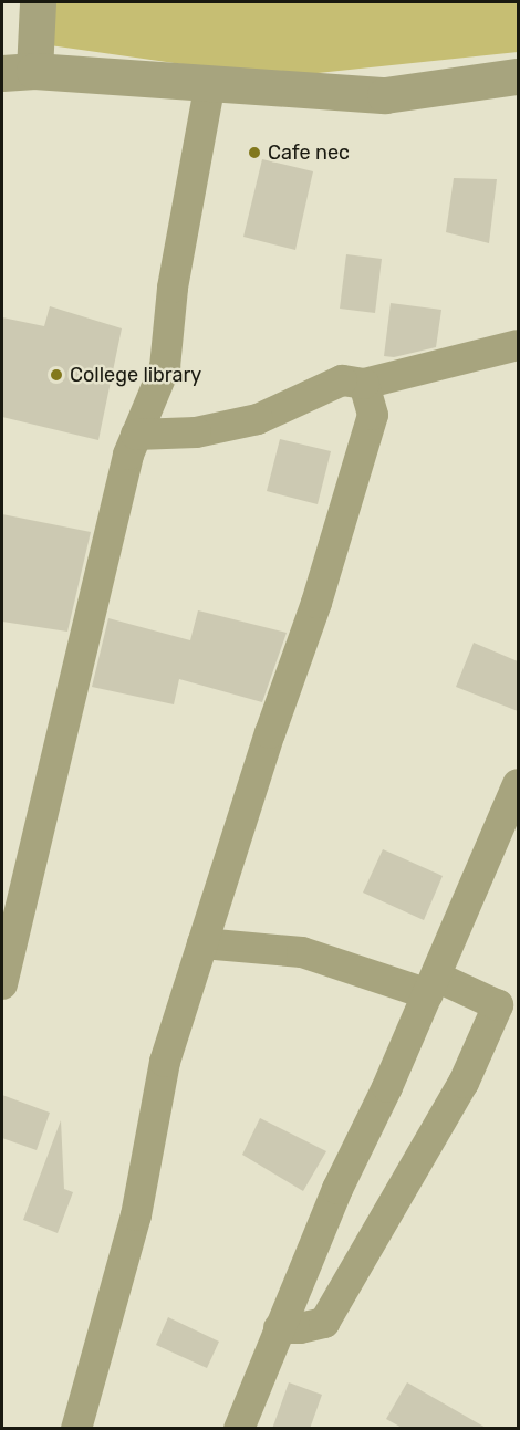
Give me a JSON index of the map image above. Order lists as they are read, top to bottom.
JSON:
{
  "places": ["Cafe nec", "College library"]
}
